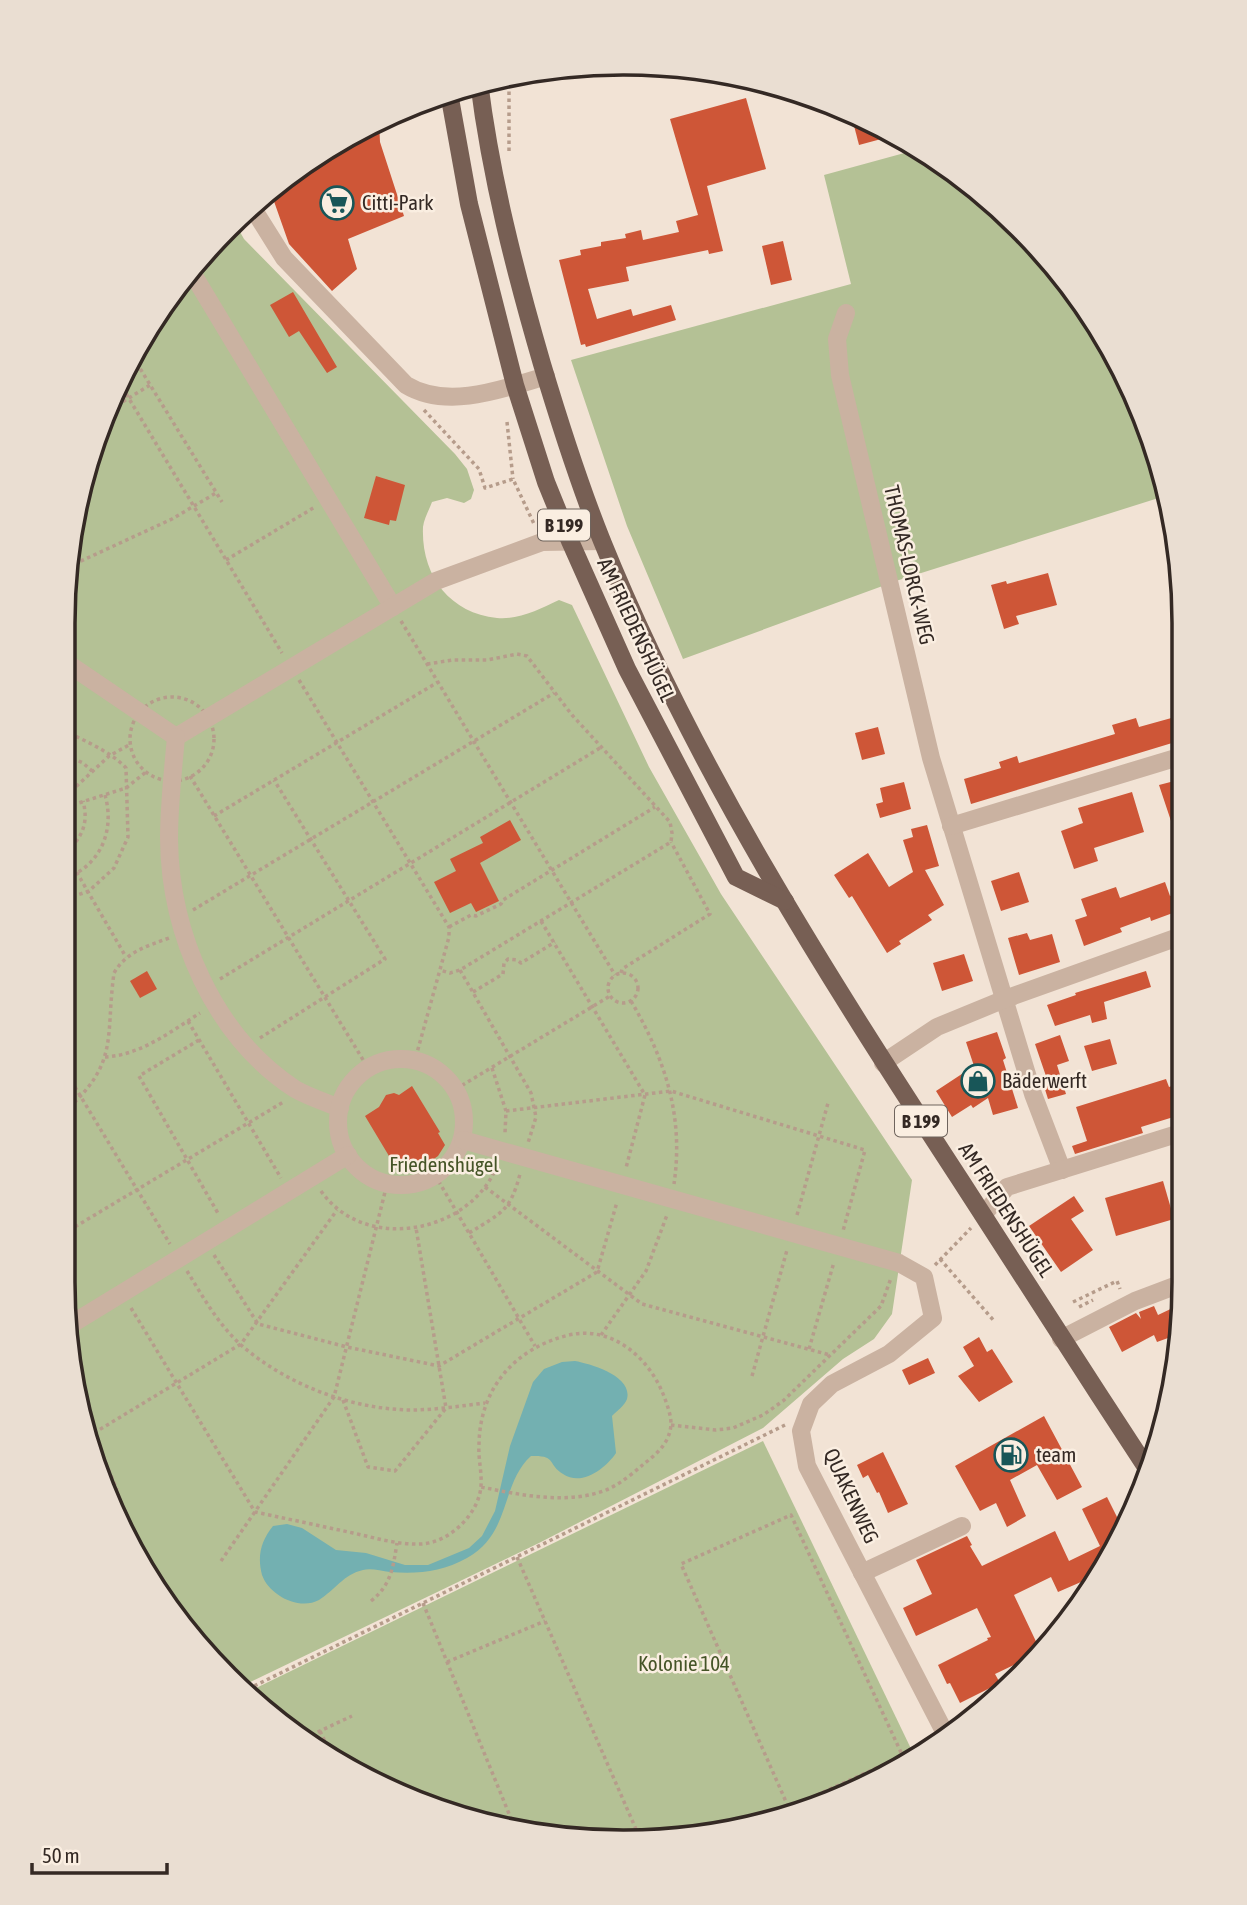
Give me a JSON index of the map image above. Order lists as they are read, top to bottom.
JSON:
{
  "streets": {
    "main road": ["B 199", "AM FRIEDENSHÜGEL"],
    "street": ["THOMAS-LORCK-WEG", "QUAKENWEG"]
  },
  "parks": ["Friedenshügel", "Kolonie 104"],
  "places": {
    "supermarket": ["Citti-Park"],
    "shop": ["Bäderwerft"],
    "fuel station": ["team"]
  },
  "scale_bar": "50 m"
}
